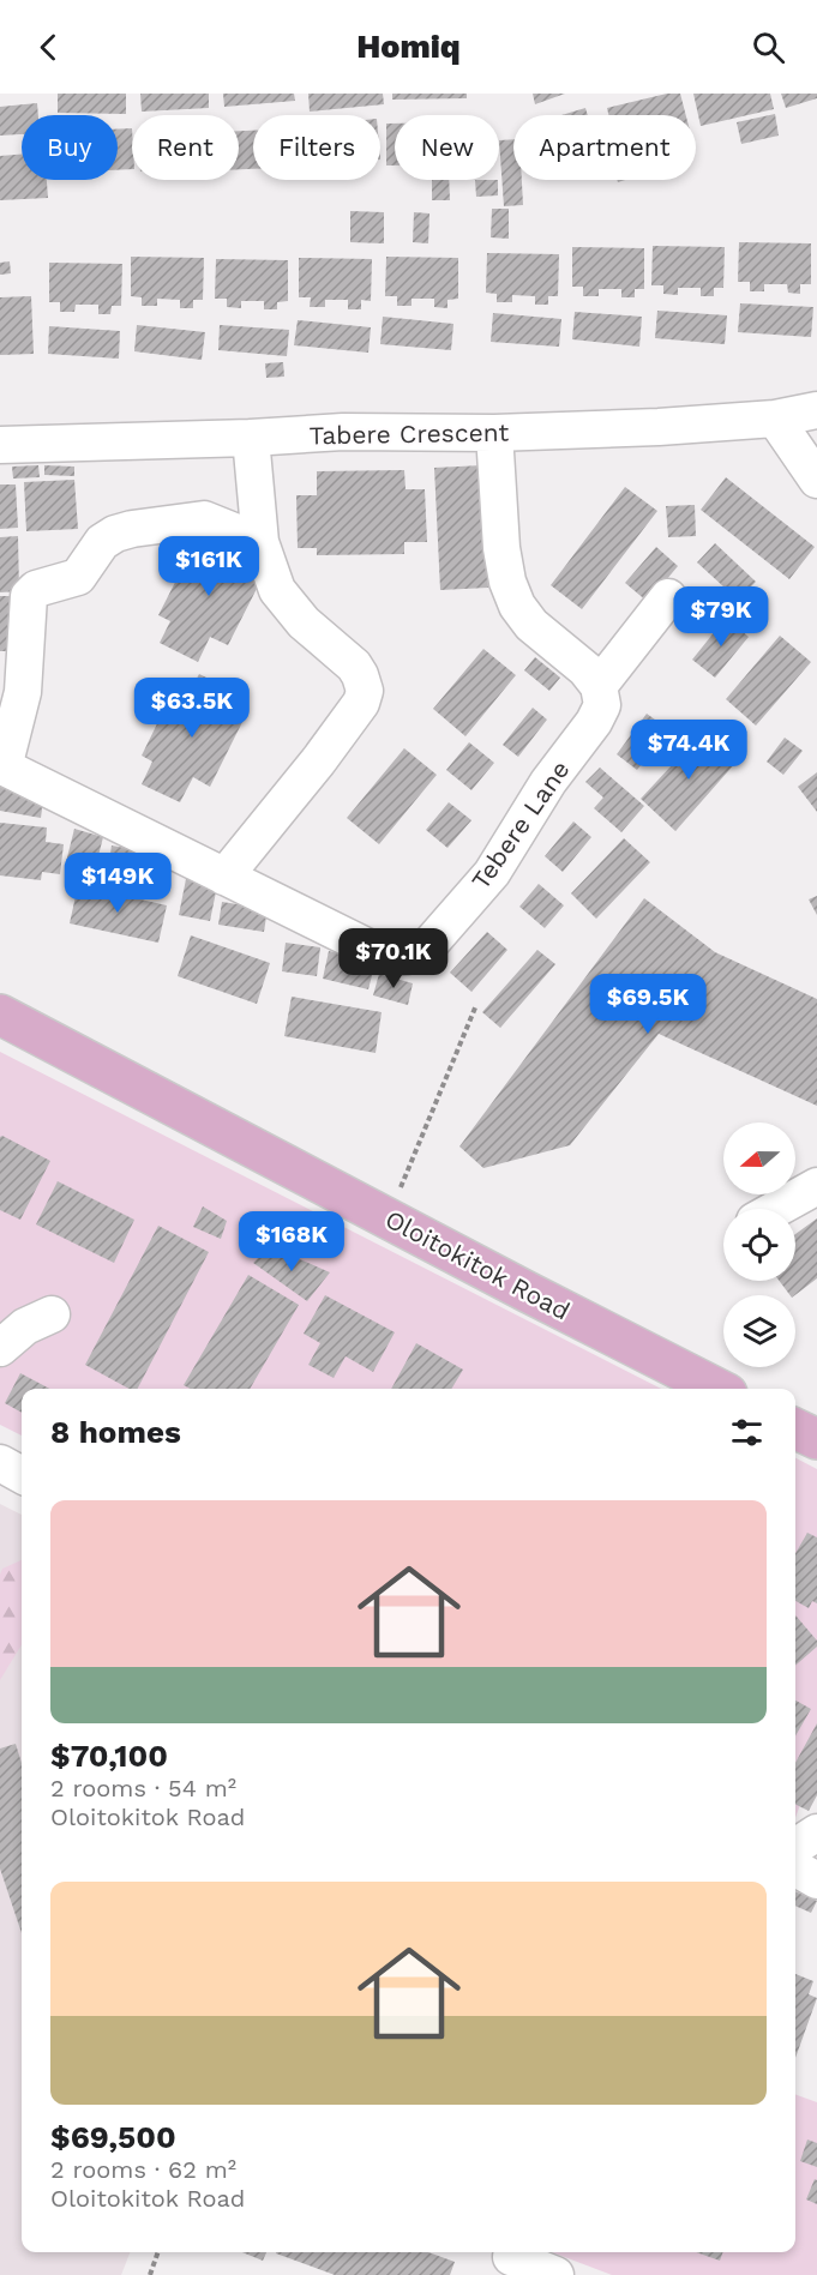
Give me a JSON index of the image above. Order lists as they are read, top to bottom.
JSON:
{
  "streets": {
    "main road": ["Oloitokitok Road"],
    "street": ["Tabere Crescent", "Tebere Lane"]
  },
  "north": "left",
  "page": {
    "header": "Homiq",
    "chip": [
      "Buy",
      "Rent",
      "Filters",
      "New",
      "Apartment"
    ],
    "price": [
      "$161K",
      "$79K",
      "$63.5K",
      "$74.4K",
      "$149K",
      "$70.1K",
      "$69.5K",
      "$168K"
    ],
    "heading": "8 homes",
    "list": [
      {
        "name": "$70,100",
        "note": "2 rooms · 54 m² · Oloitokitok Road"
      },
      {
        "name": "$69,500",
        "note": "2 rooms · 62 m² · Oloitokitok Road"
      }
    ]
  }
}
